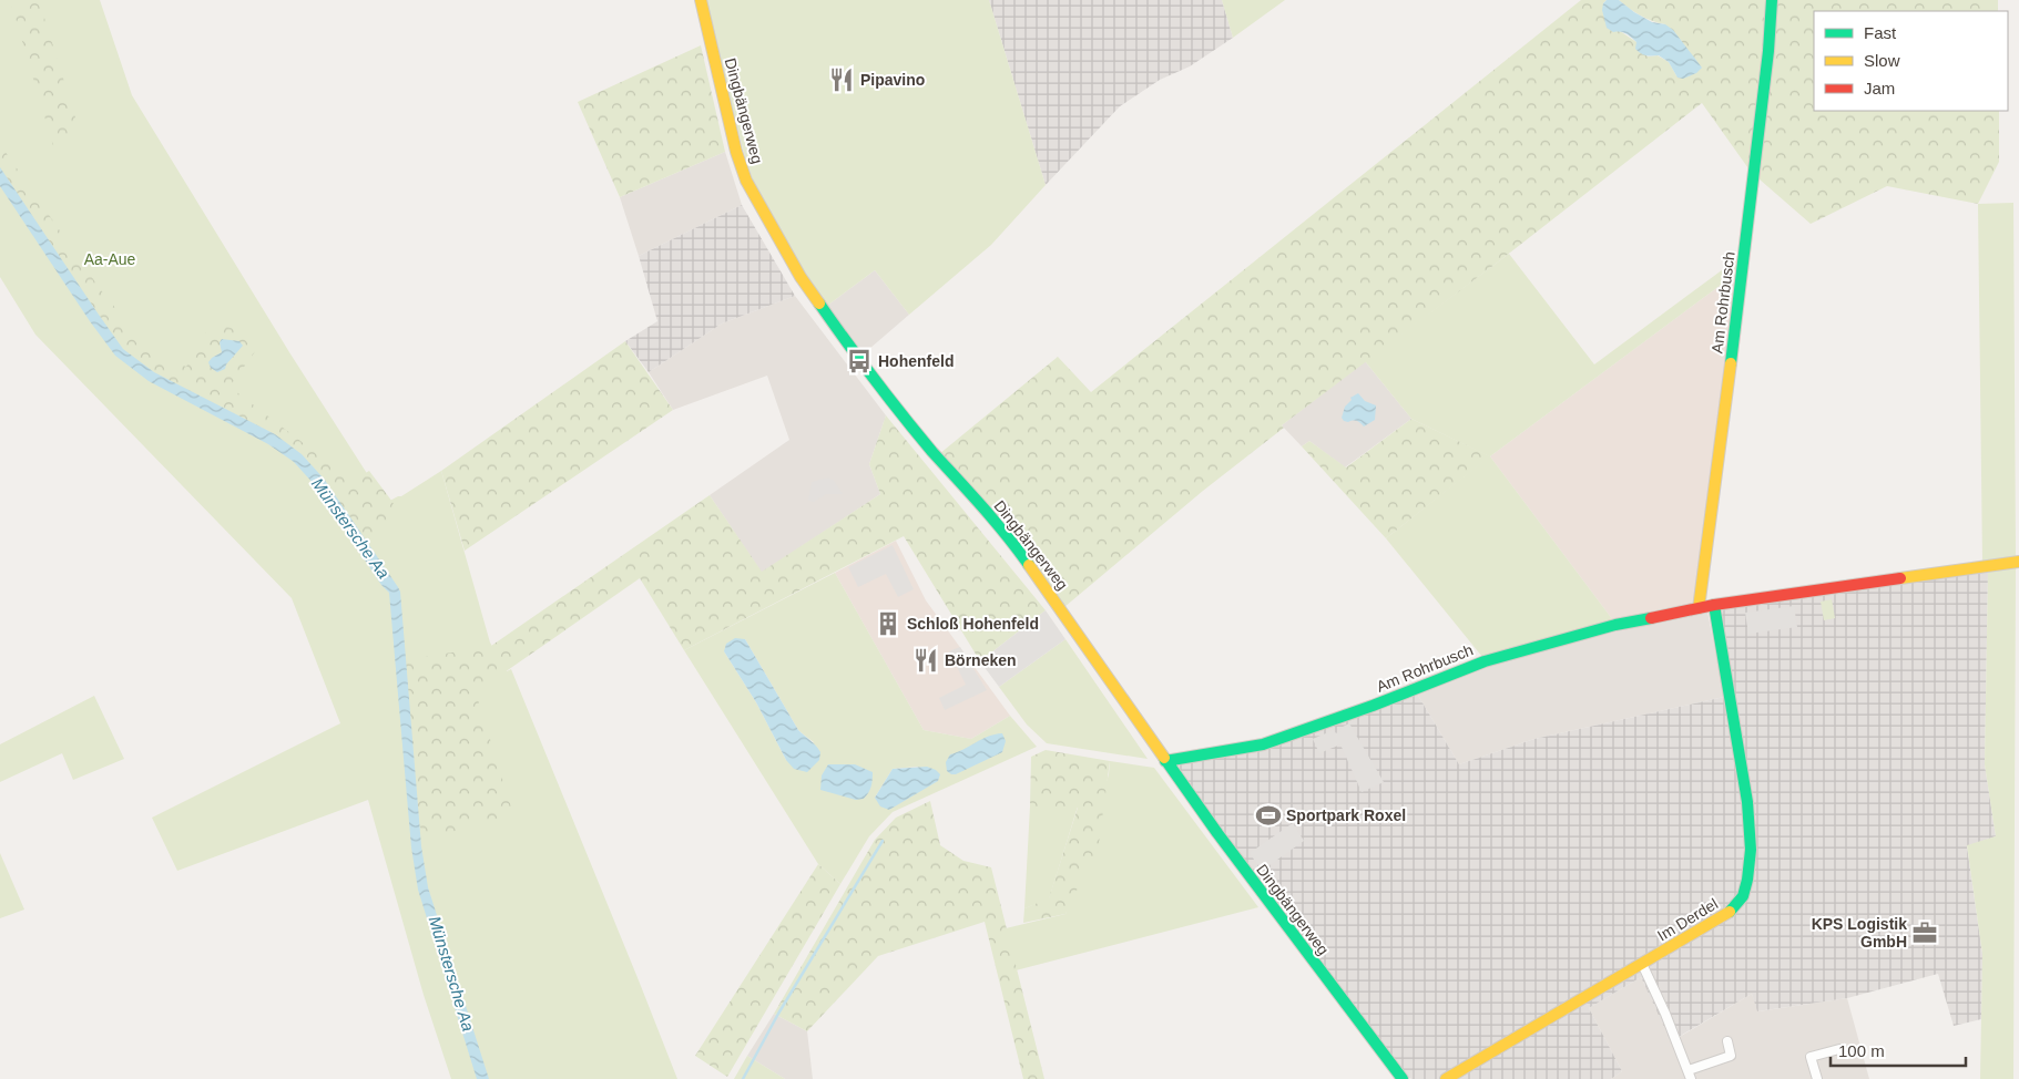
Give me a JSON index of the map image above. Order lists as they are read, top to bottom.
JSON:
{
  "streets": {
    "street": ["Dingbängerweg", "Am Rohrbusch", "Im Derdel"]
  },
  "crossings": [
    ["Dingbängerweg", "Am Rohrbusch"],
    ["Am Rohrbusch", "Im Derdel"]
  ],
  "water": ["Münstersche Aa"],
  "parks": ["Aa-Aue"],
  "places": {
    "restaurant": ["Pipavino", "Börneken"],
    "bus stop": ["Hohenfeld"],
    "building": ["Schloß Hohenfeld"],
    "sports": ["Sportpark Roxel"],
    "office": ["KPS Logistik GmbH"]
  },
  "legend": ["Fast", "Slow", "Jam"],
  "scale_bar": "100 m"
}
